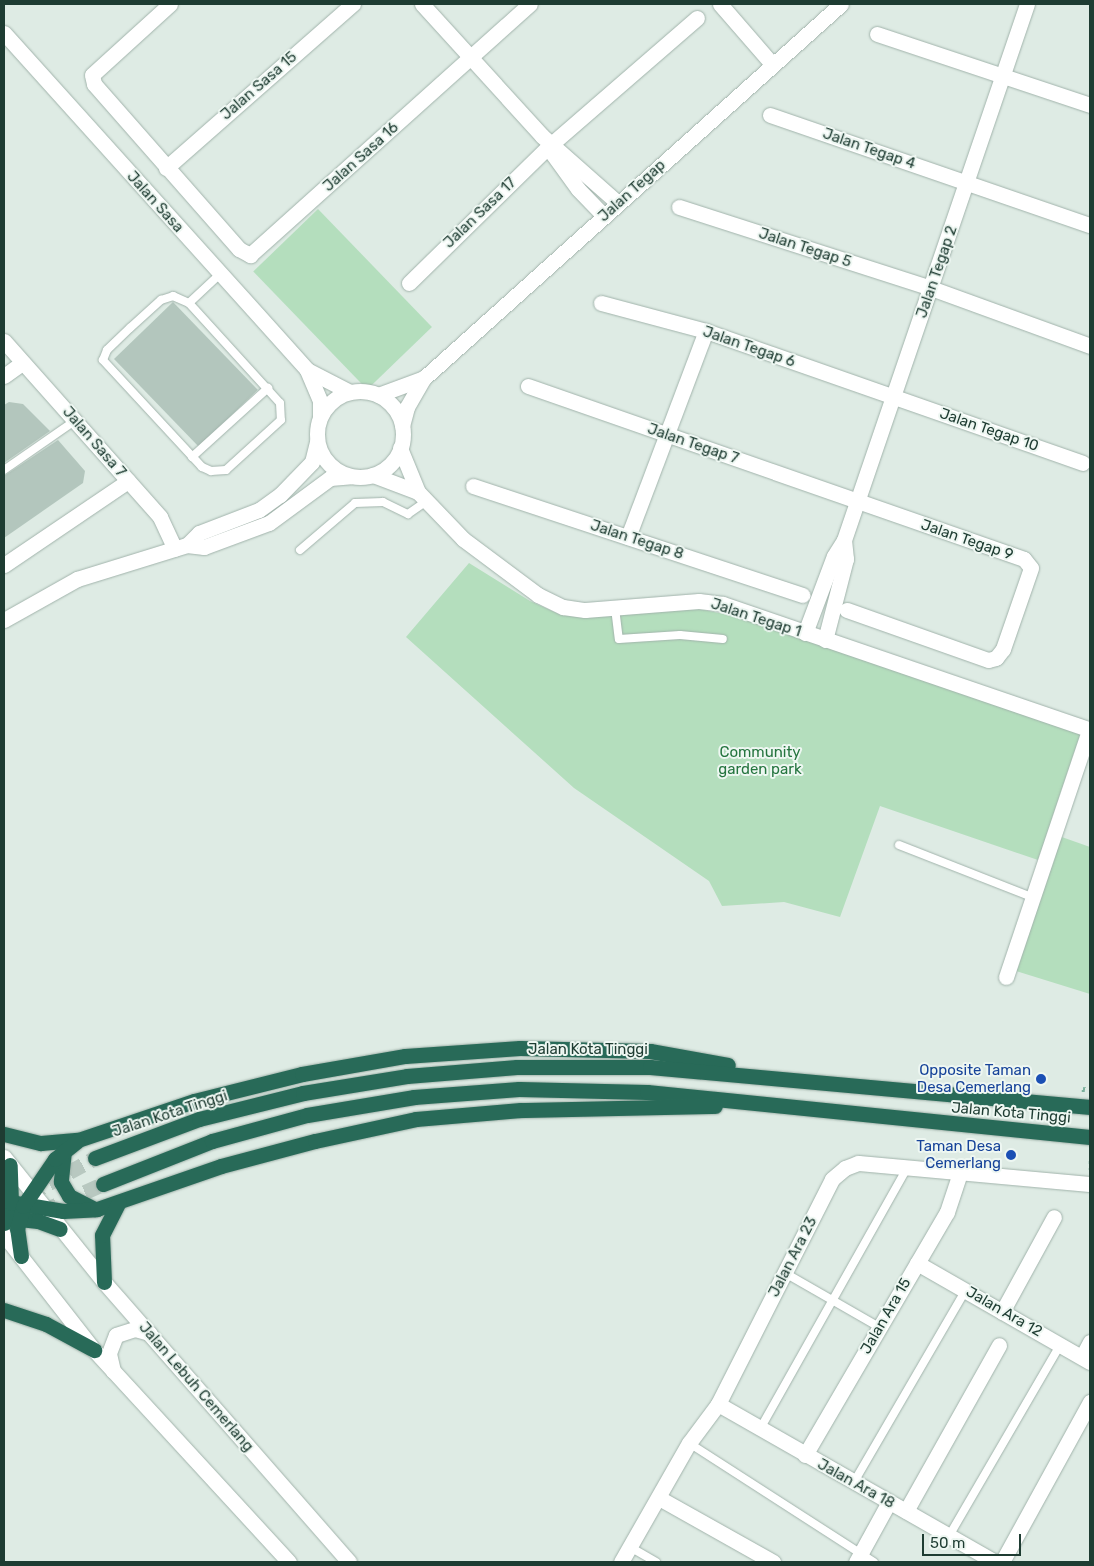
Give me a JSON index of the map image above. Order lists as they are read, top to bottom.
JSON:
{
  "streets": {
    "highway": ["Jalan Kota Tinggi"],
    "street": [
      "Jalan Sasa 15",
      "Jalan Tegap 4",
      "Jalan Sasa 16",
      "Jalan Tegap",
      "Jalan Sasa",
      "Jalan Sasa 17",
      "Jalan Tegap 5",
      "Jalan Tegap 2",
      "Jalan Tegap 6",
      "Jalan Tegap 10",
      "Jalan Sasa 7",
      "Jalan Tegap 7",
      "Jalan Tegap 8",
      "Jalan Tegap 9",
      "Jalan Tegap 1",
      "Jalan Ara 23",
      "Jalan Ara 12",
      "Jalan Ara 15",
      "Jalan Lebuh Cemerlang",
      "Jalan Ara 18"
    ]
  },
  "crossings": [
    ["Jalan Sasa 15", "Jalan Sasa 16"],
    ["Jalan Tegap 4", "Jalan Tegap 2"],
    ["Jalan Tegap", "Jalan Sasa"],
    ["Jalan Tegap", "Jalan Tegap 1"],
    ["Jalan Sasa", "Jalan Tegap 1"],
    ["Jalan Tegap 5", "Jalan Tegap 2"],
    ["Jalan Tegap 2", "Jalan Tegap 6"],
    ["Jalan Tegap 2", "Jalan Tegap 10"],
    ["Jalan Tegap 2", "Jalan Tegap 7"],
    ["Jalan Tegap 2", "Jalan Tegap 9"],
    ["Jalan Tegap 2", "Jalan Tegap 1"],
    ["Jalan Tegap 6", "Jalan Tegap 10"],
    ["Jalan Tegap 7", "Jalan Tegap 9"],
    ["Jalan Ara 23", "Jalan Ara 15"],
    ["Jalan Ara 23", "Jalan Ara 18"],
    ["Jalan Ara 12", "Jalan Ara 15"],
    ["Jalan Ara 15", "Jalan Ara 18"]
  ],
  "parks": ["Community garden park"],
  "places": ["Opposite Taman Desa Cemerlang", "Taman Desa Cemerlang"],
  "scale_bar": "50 m"
}
